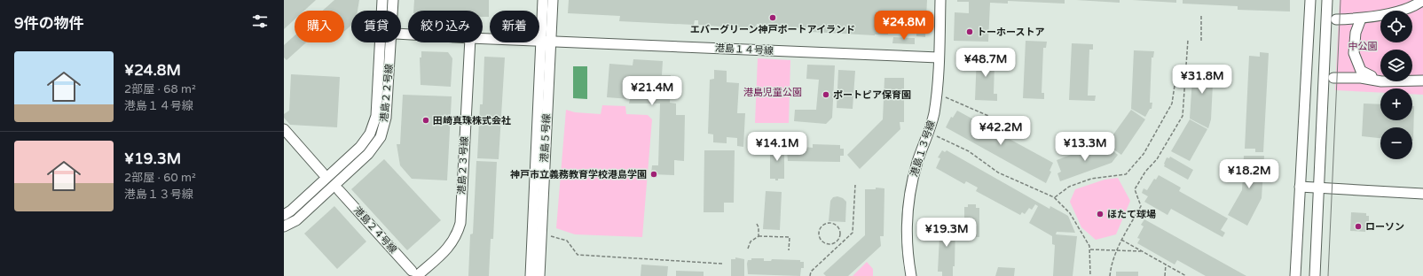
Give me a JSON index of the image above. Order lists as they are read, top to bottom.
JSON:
{
  "streets": {
    "street": [
      "港島１４号線",
      "港島２２号線",
      "港島５号線",
      "港島１３号線",
      "港島２３号線",
      "港島２４号線"
    ]
  },
  "crossings": [
    ["港島１４号線", "港島５号線"],
    ["港島１４号線", "港島１３号線"],
    ["港島２３号線", "港島２４号線"]
  ],
  "parks": ["中公園", "港島児童公園"],
  "places": [
    "エバーグリーン神戸ポートアイランド",
    "トーホーストア",
    "ポートピア保育園",
    "田崎真珠株式会社",
    "神戸市立義務教育学校港島学園",
    "ほたて球場",
    "ローソン"
  ],
  "page": {
    "heading": "9件の物件",
    "map_buttons": ["+", "−"],
    "price": [
      "¥24.8M",
      "¥48.7M",
      "¥31.8M",
      "¥21.4M",
      "¥42.2M",
      "¥14.1M",
      "¥13.3M",
      "¥18.2M",
      "¥19.3M"
    ],
    "chip": [
      "購入",
      "賃貸",
      "絞り込み",
      "新着"
    ],
    "list": [
      {
        "name": "¥24.8M",
        "note": "2部屋 · 68 m² · 港島１４号線"
      },
      {
        "name": "¥19.3M",
        "note": "2部屋 · 60 m² · 港島１３号線"
      }
    ]
  }
}
